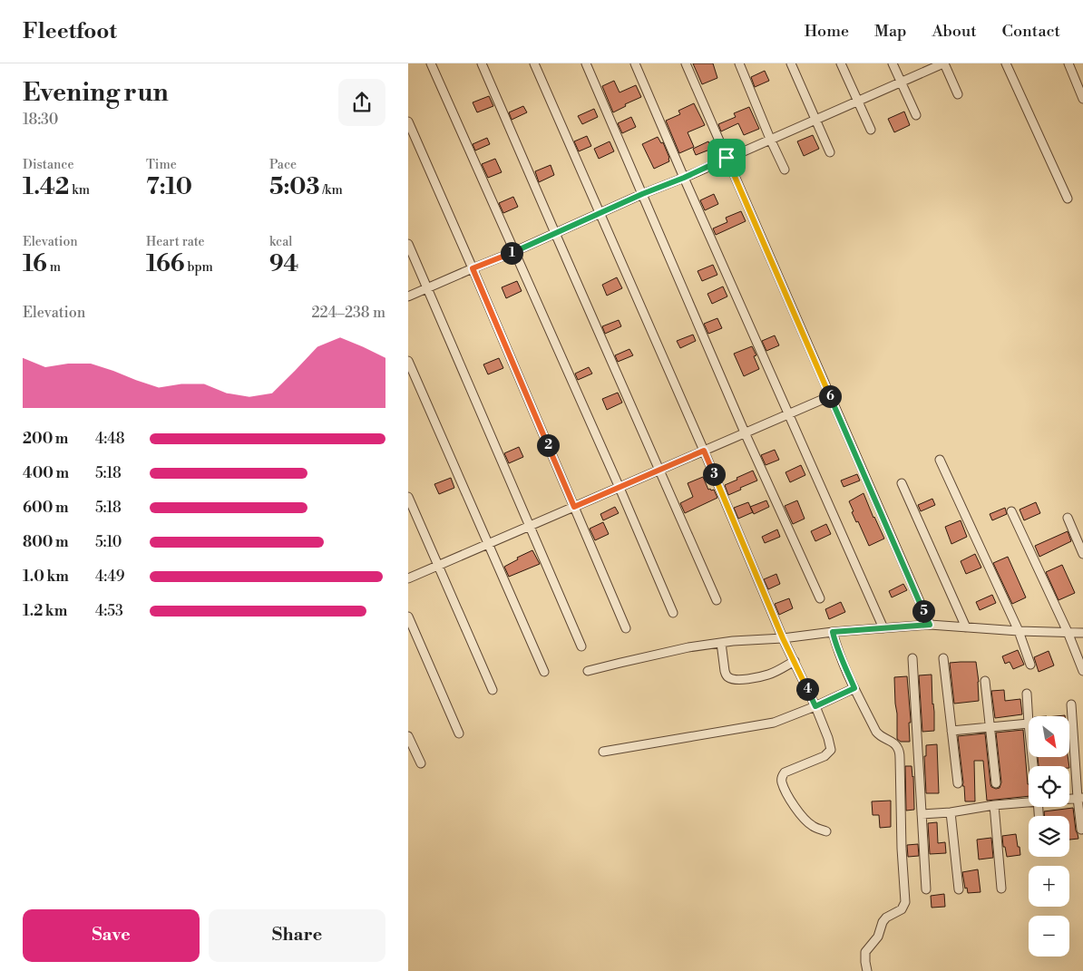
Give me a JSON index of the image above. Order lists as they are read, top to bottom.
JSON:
{
  "north": "bottom right",
  "page": {
    "header": "Fleetfoot",
    "nav": [
      "Home",
      "Map",
      "About",
      "Contact"
    ],
    "heading": ["Evening run", "18:30"],
    "stats": [
      ["Distance", "1.42 km"],
      ["Time", "7:10"],
      ["Pace", "5:03 /km"],
      ["Elevation", "16 m"],
      ["Heart rate", "166 bpm"],
      ["kcal", "94"]
    ],
    "pins": [
      "1",
      "6",
      "2",
      "3",
      "5",
      "4"
    ],
    "chart": ["Elevation", "224–238 m"],
    "list": [
      {
        "name": "200 m",
        "note": "4:48"
      },
      {
        "name": "400 m",
        "note": "5:18"
      },
      {
        "name": "600 m",
        "note": "5:18"
      },
      {
        "name": "800 m",
        "note": "5:10"
      },
      {
        "name": "1.0 km",
        "note": "4:49"
      },
      {
        "name": "1.2 km",
        "note": "4:53"
      }
    ],
    "map_buttons": ["+", "−"],
    "buttons": ["Save", "Share"]
  }
}
